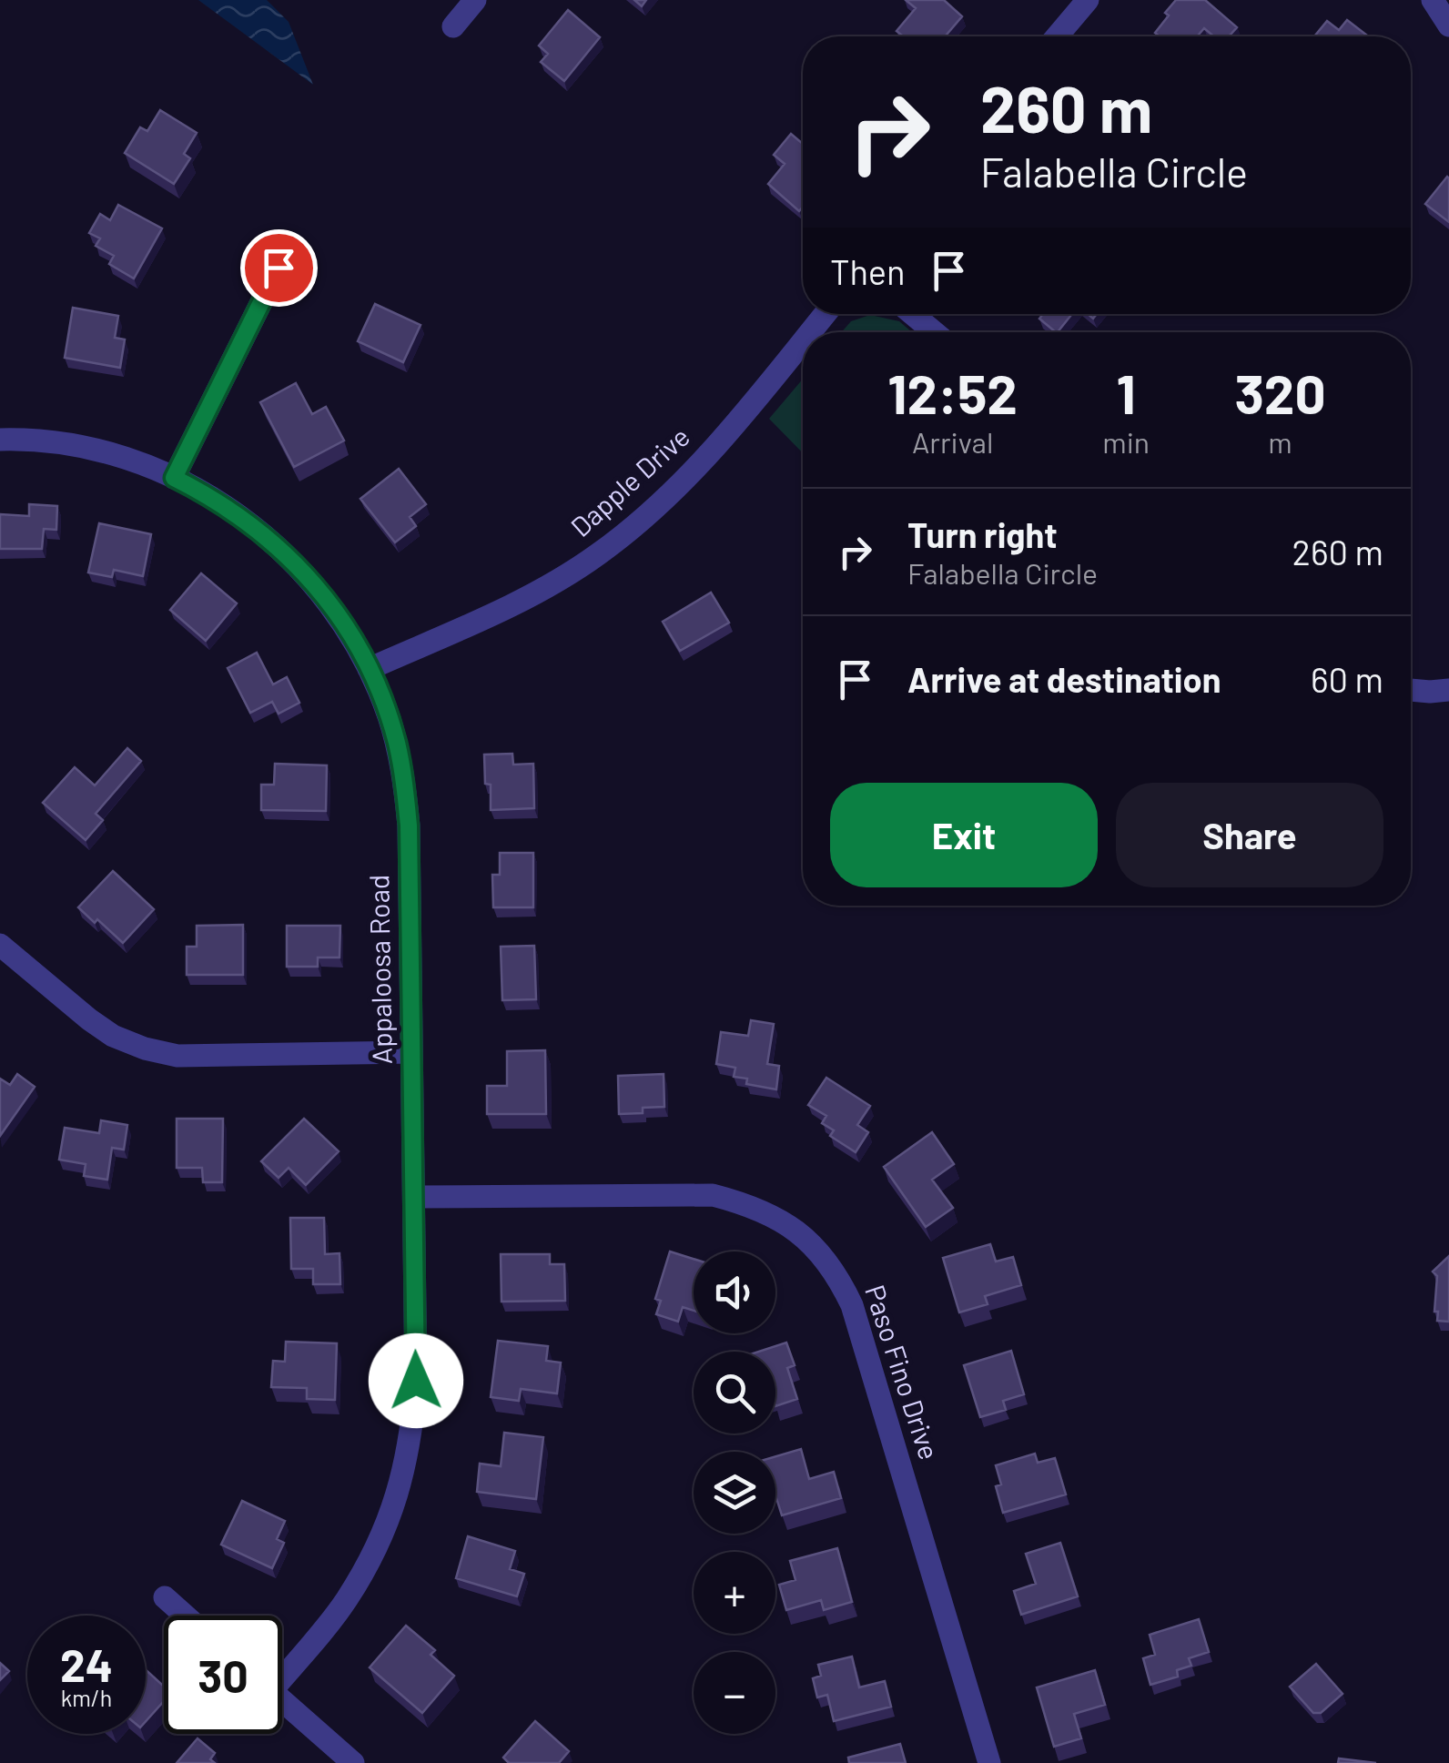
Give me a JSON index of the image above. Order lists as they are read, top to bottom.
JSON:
{
  "streets": {
    "street": ["Dapple Drive", "Appaloosa Road", "Paso Fino Drive"]
  },
  "crossings": [
    ["Dapple Drive", "Appaloosa Road"],
    ["Appaloosa Road", "Paso Fino Drive"]
  ],
  "page": {
    "turn": ["260 m", "Falabella Circle"],
    "then": "Then",
    "eta": [
      "12:52",
      "Arrival",
      "1",
      "min",
      "320",
      "m"
    ],
    "list": [
      {
        "name": "Turn right",
        "note": "Falabella Circle",
        "value": "260 m"
      },
      {
        "name": "Arrive at destination",
        "value": "60 m"
      }
    ],
    "buttons": ["Exit", "Share"],
    "map_buttons": ["+", "−"],
    "speed": "24 km/h",
    "limit": "30"
  }
}
